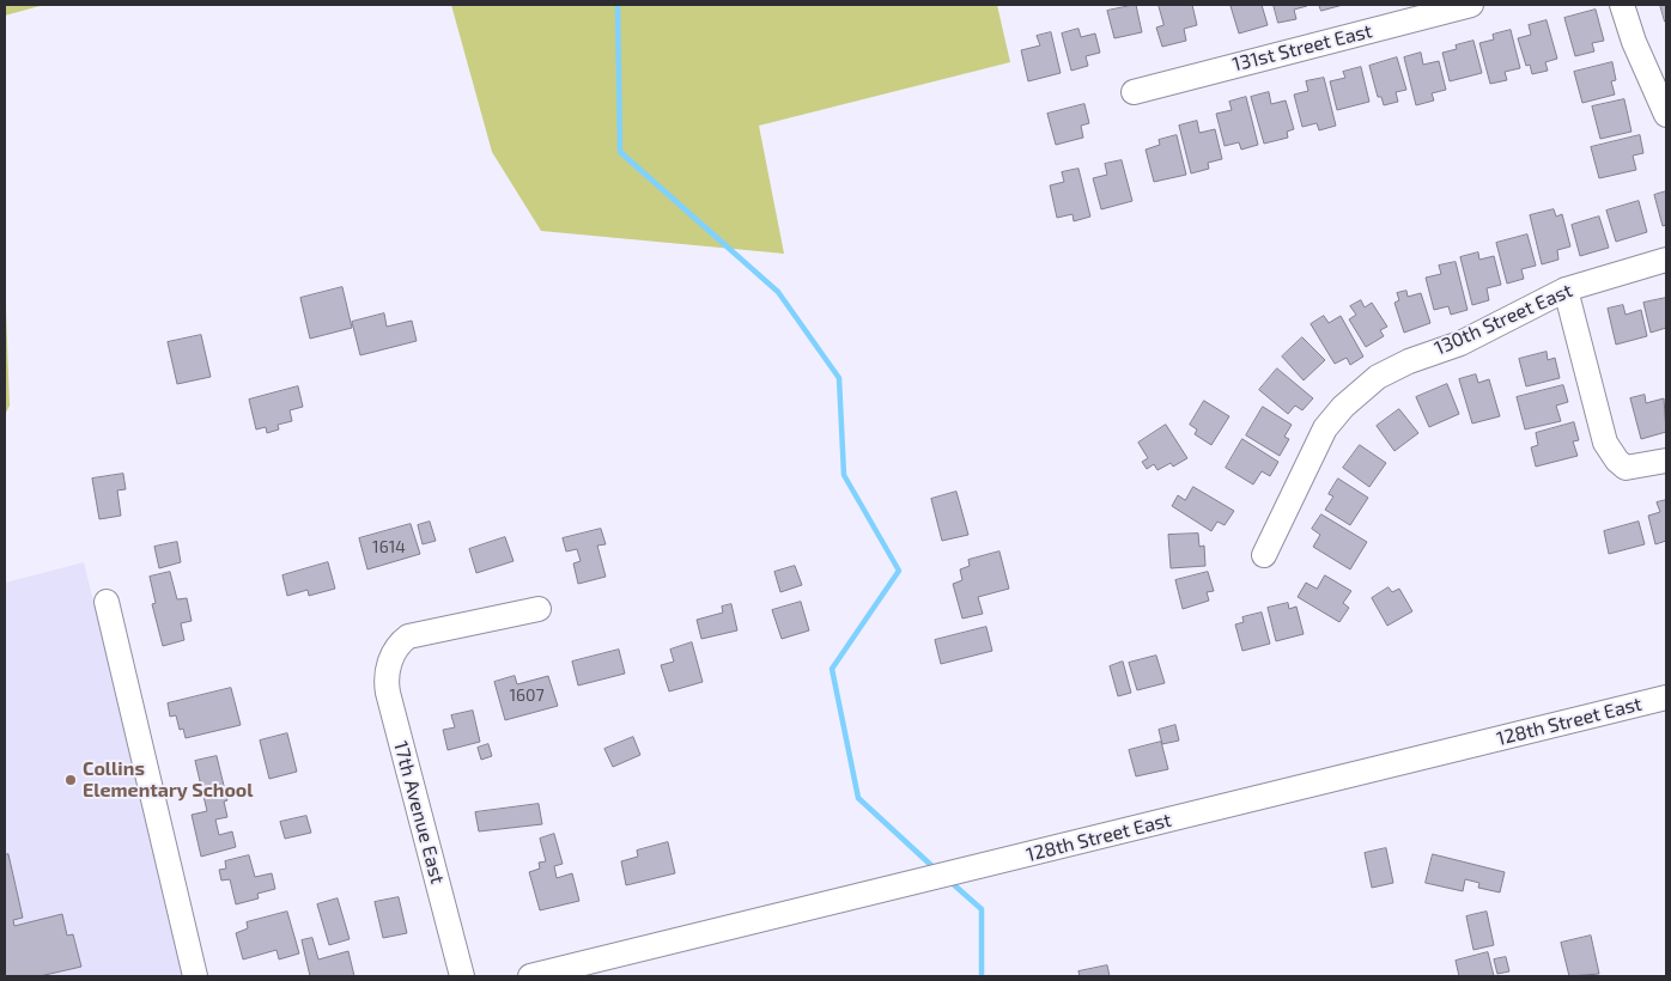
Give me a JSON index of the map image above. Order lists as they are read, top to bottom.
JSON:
{
  "streets": {
    "street": [
      "131st Street East",
      "130th Street East",
      "128th Street East",
      "17th Avenue East"
    ]
  },
  "places": ["Collins Elementary School"],
  "house_numbers": ["1614", "1607"]
}
